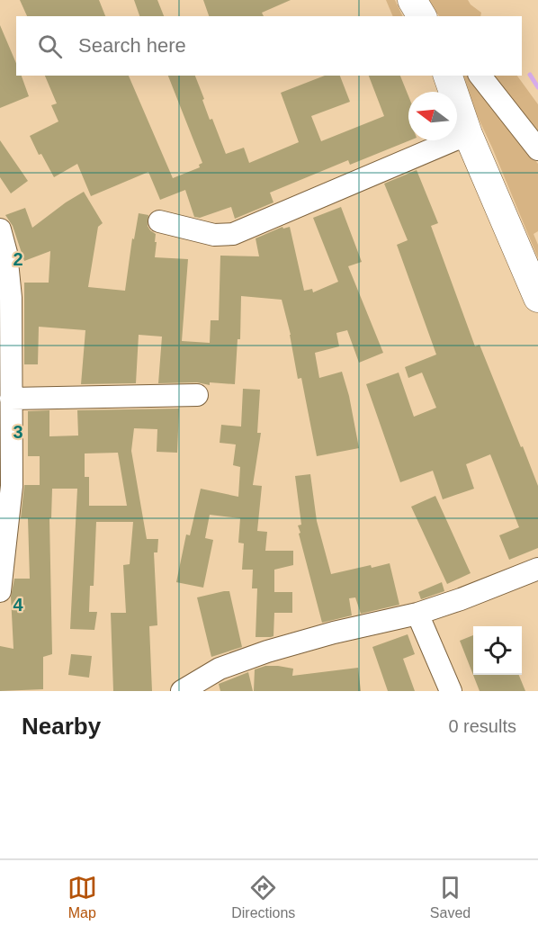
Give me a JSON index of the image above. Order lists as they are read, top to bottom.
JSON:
{
  "north": "left",
  "page": {
    "search": "Search here",
    "heading": ["Nearby", "0 results"],
    "nav": ["Map", "Directions", "Saved"]
  },
  "grid": {
    "rows": ["2", "3", "4"]
  }
}
